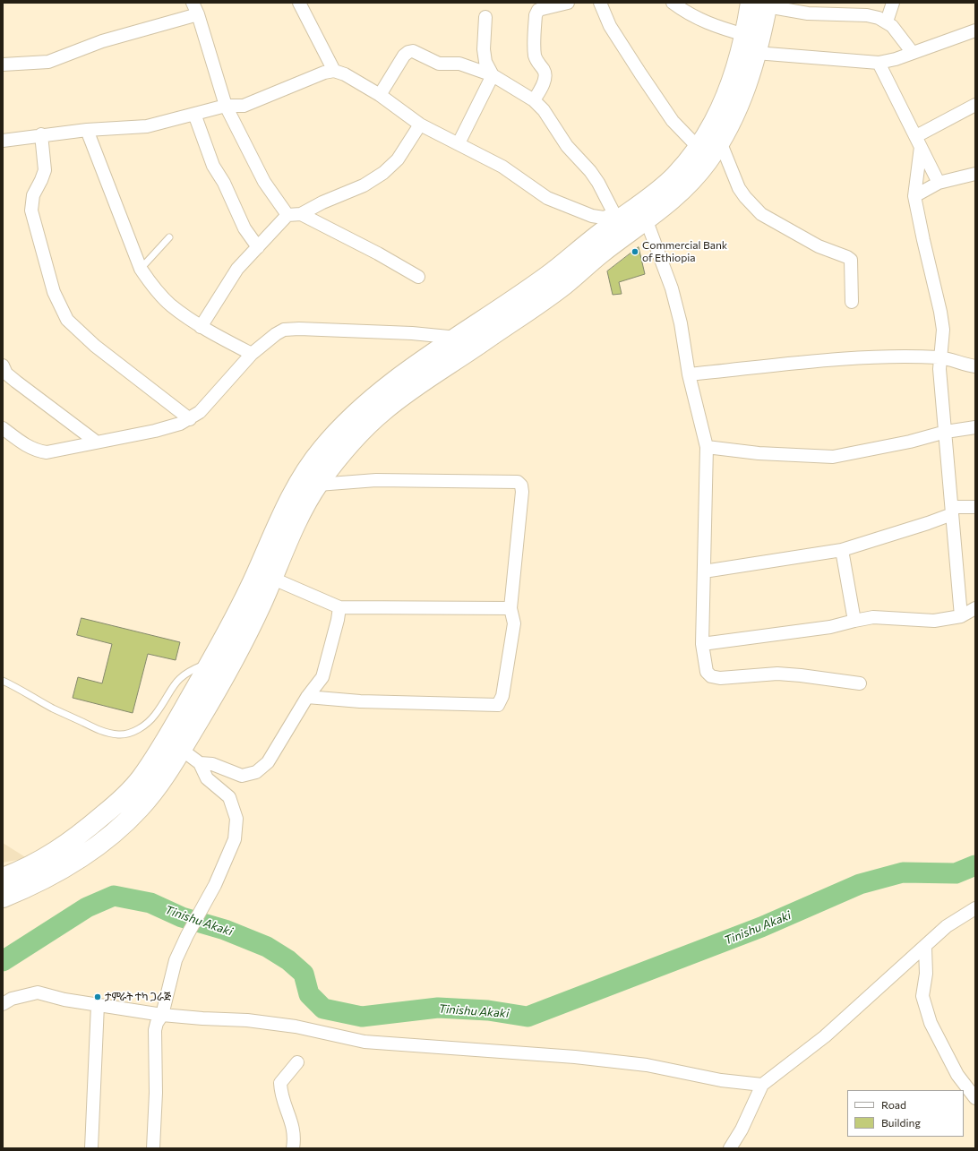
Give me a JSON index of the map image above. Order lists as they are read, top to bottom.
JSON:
{
  "water": ["Tinishu Akaki"],
  "places": ["Commercial Bank of Ethiopia", "ታምራት ተካ ጋራጅ"],
  "legend": ["Road", "Building"]
}
